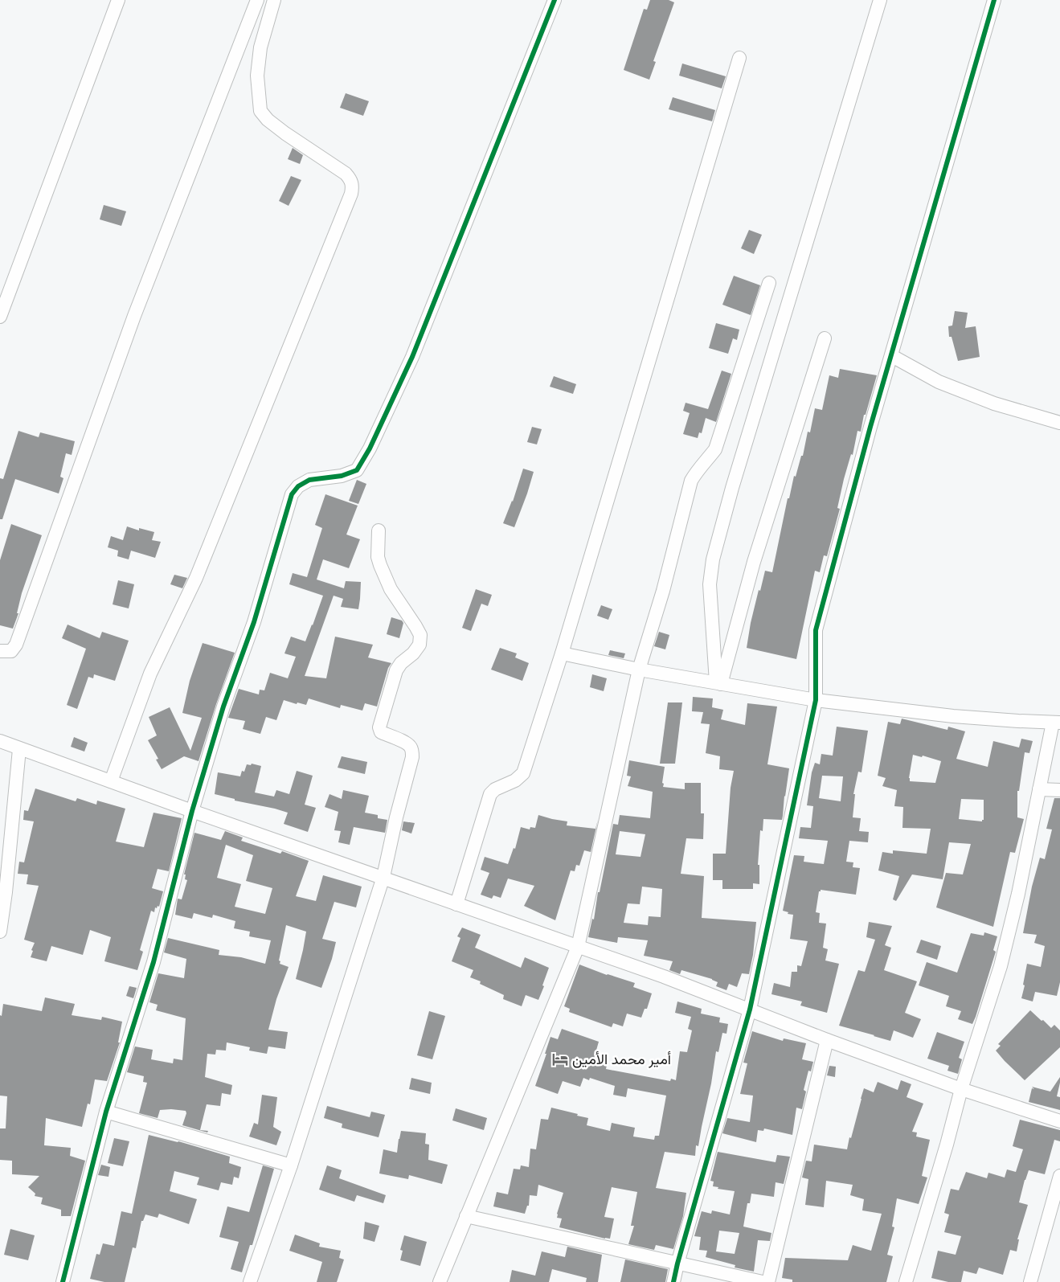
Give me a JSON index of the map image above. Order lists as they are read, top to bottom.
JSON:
{
  "places": {
    "hotel": ["أمير محمد الأمين"]
  }
}
